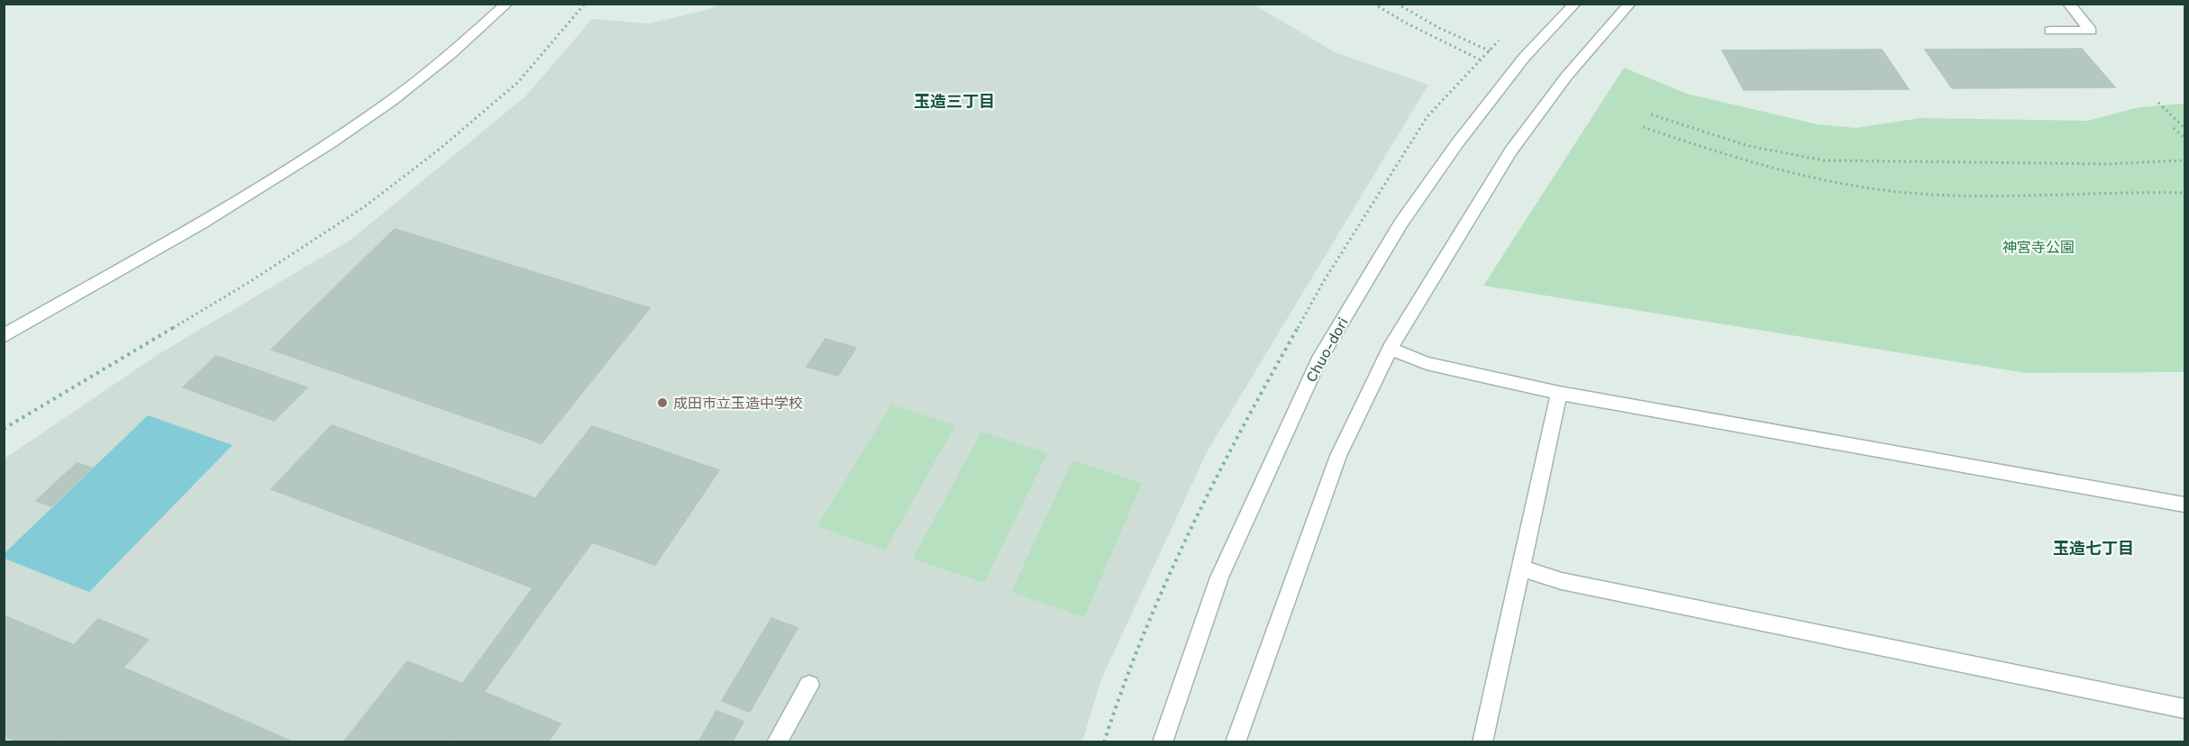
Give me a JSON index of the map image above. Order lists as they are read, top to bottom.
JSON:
{
  "streets": {
    "street": ["Chuo-dori"]
  },
  "districts": ["玉造三丁目", "玉造七丁目"],
  "parks": ["神宮寺公園"],
  "places": ["成田市立玉造中学校"]
}
